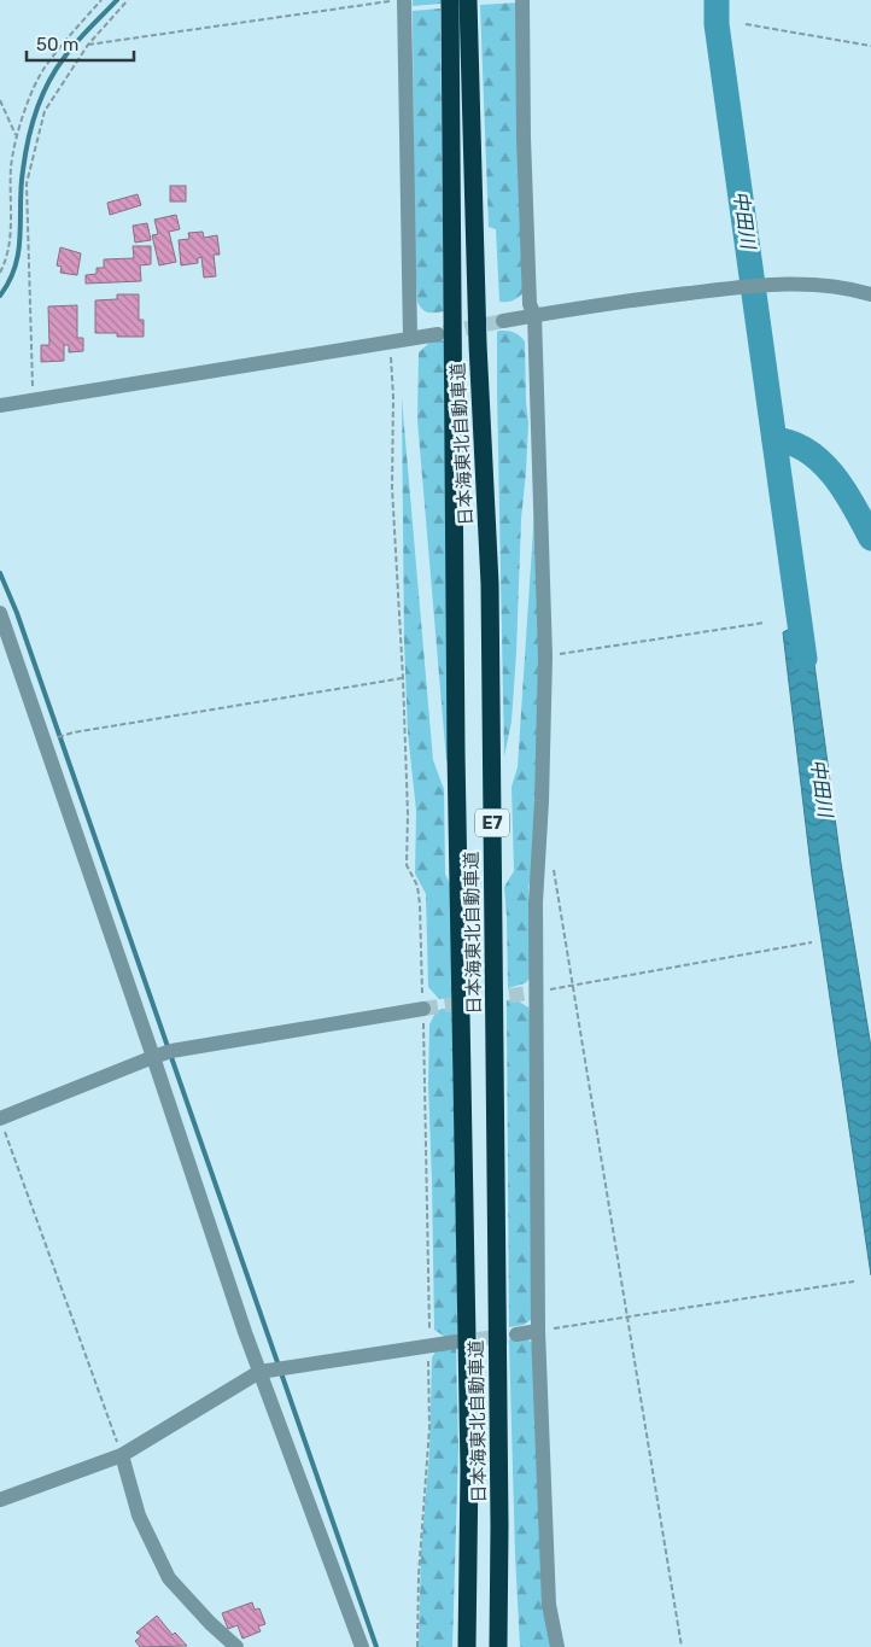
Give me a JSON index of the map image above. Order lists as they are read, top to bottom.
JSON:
{
  "streets": {
    "highway": ["日本海東北自動車道", "E7"]
  },
  "water": ["中田川"],
  "scale_bar": "50 m"
}
